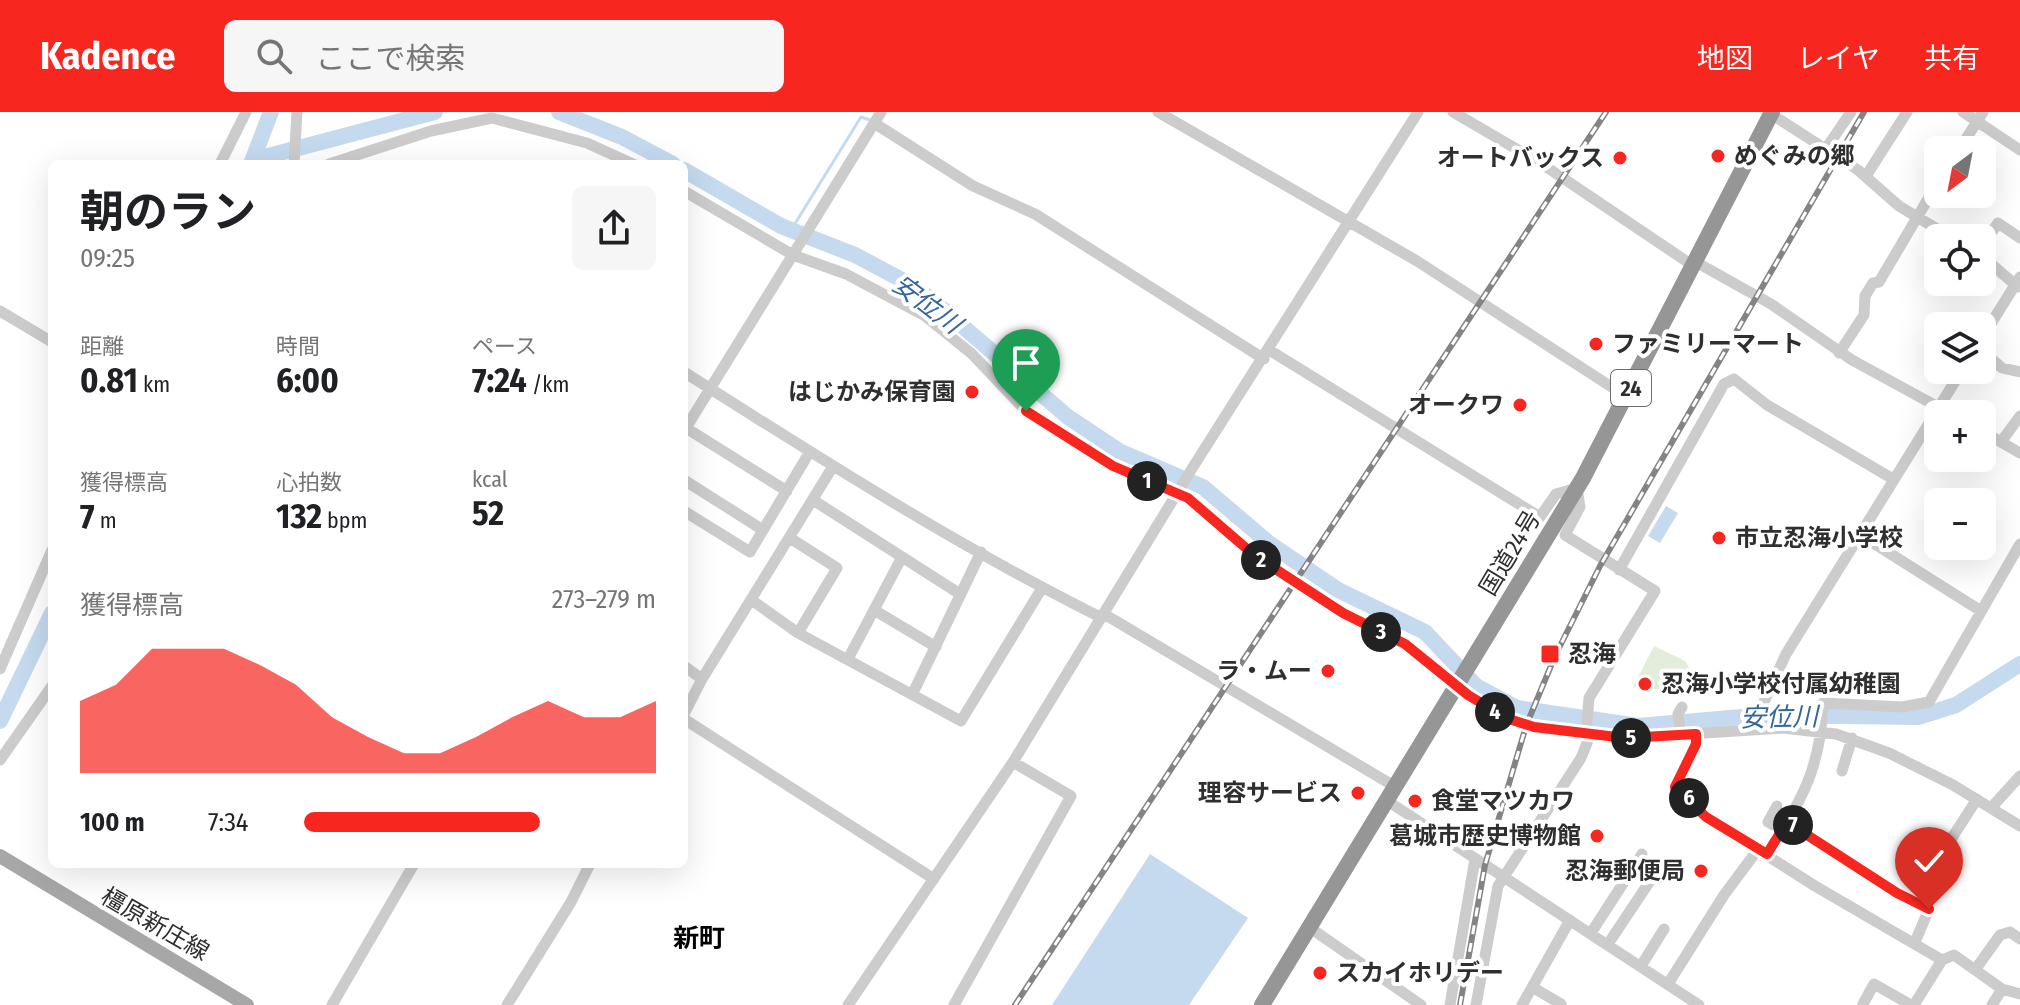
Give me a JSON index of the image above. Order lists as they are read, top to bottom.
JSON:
{
  "streets": {
    "highway": ["24", "国道24号"],
    "main road": ["橿原新庄線"]
  },
  "districts": ["新町"],
  "water": ["安位川"],
  "places": {
    "other": [
      "めぐみの郷",
      "オートバックス",
      "ファミリーマート",
      "はじかみ保育園",
      "オークワ",
      "市立忍海小学校",
      "ラ・ムー",
      "忍海小学校付属幼稚園",
      "理容サービス",
      "食堂マツカワ",
      "葛城市歴史博物館",
      "忍海郵便局",
      "スカイホリデー"
    ],
    "transit": ["忍海"]
  },
  "north": "bottom left",
  "page": {
    "header": "Kadence",
    "search": "ここで検索",
    "nav": ["地図", "レイヤ", "共有"],
    "map_buttons": ["+", "−"],
    "heading": ["朝のラン", "09:25"],
    "stats": [
      ["距離", "0.81 km"],
      ["時間", "6:00"],
      ["ペース", "7:24 /km"],
      ["獲得標高", "7 m"],
      ["心拍数", "132 bpm"],
      ["kcal", "52"]
    ],
    "pins": [
      "1",
      "2",
      "3",
      "4",
      "5",
      "6",
      "7"
    ],
    "chart": ["獲得標高", "273–279 m"],
    "list": [
      {
        "name": "100 m",
        "note": "7:34"
      }
    ]
  }
}
